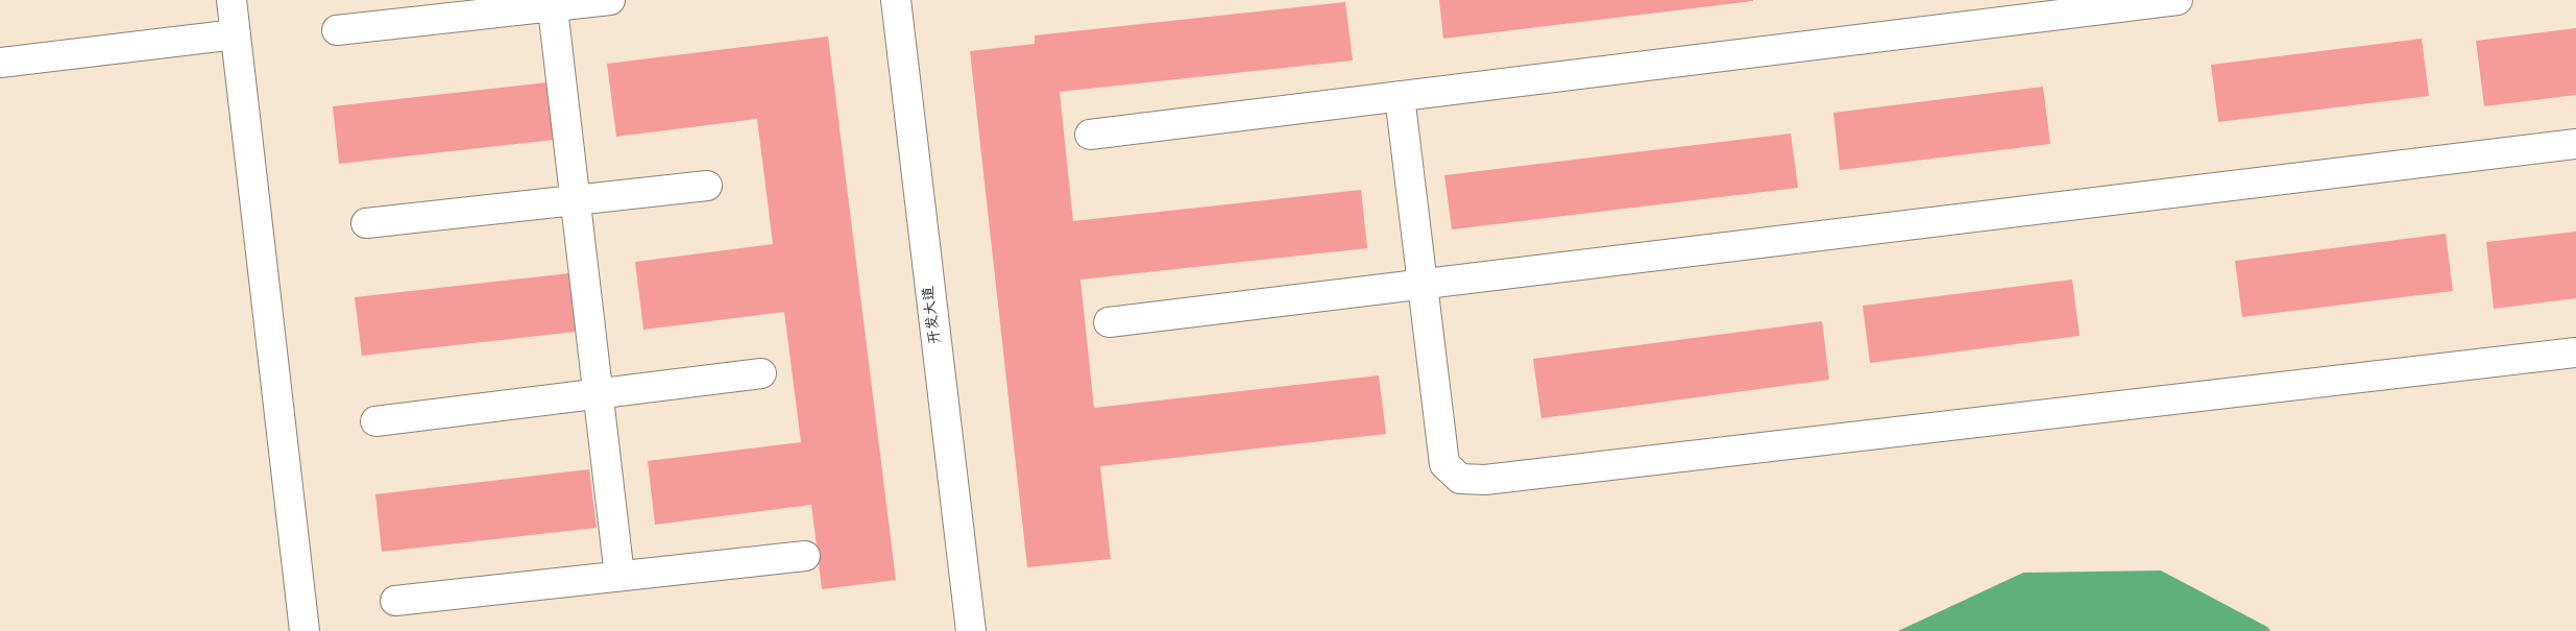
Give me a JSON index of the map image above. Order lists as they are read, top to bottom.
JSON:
{
  "streets": {
    "street": ["开发大道"]
  }
}
